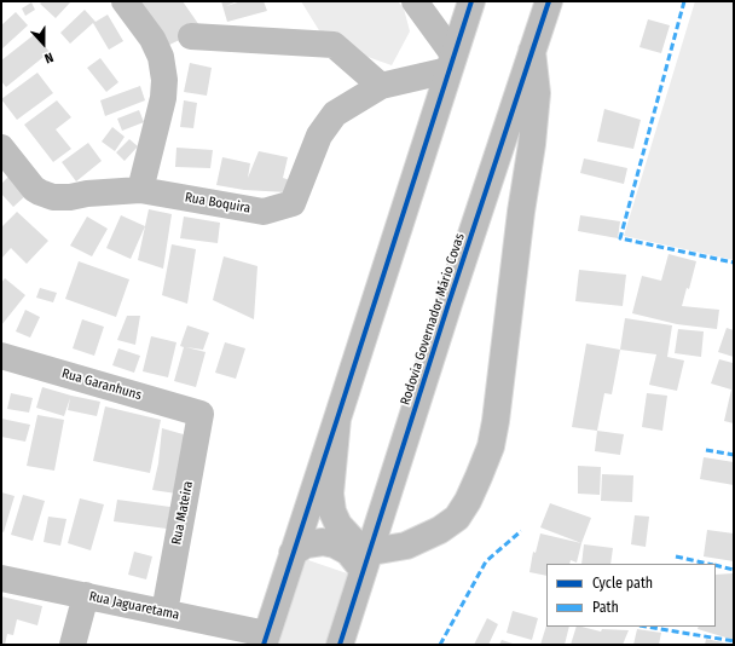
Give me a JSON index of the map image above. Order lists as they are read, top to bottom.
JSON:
{
  "streets": {
    "main road": [
      "Rua Boquira",
      "Rodovia Governador Mário Covas",
      "Rua Garanhuns",
      "Rua Mateira",
      "Rua Jaguaretama"
    ]
  },
  "crossings": [
    ["Rua Garanhuns", "Rua Mateira"],
    ["Rua Mateira", "Rua Jaguaretama"]
  ],
  "legend": ["Cycle path", "Path"],
  "north": "bottom"
}
